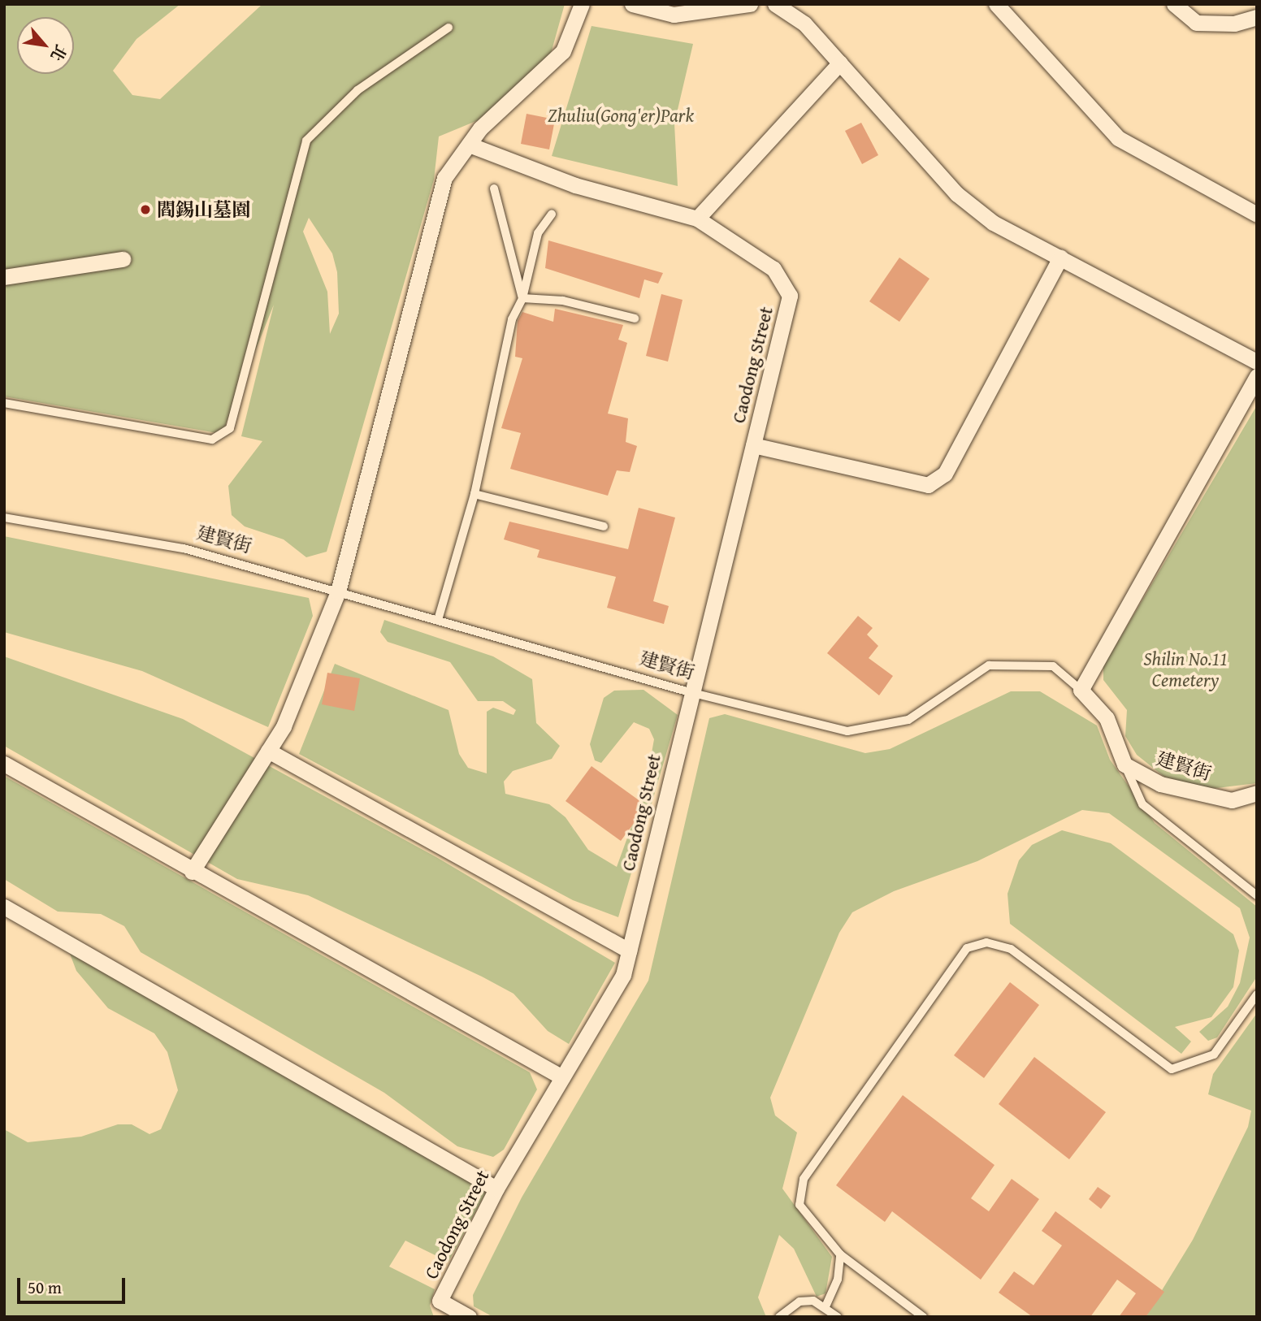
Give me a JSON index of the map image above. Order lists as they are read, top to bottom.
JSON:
{
  "streets": {
    "street": ["Caodong Street", "建賢街"]
  },
  "crossings": [
    ["Caodong Street", "建賢街"]
  ],
  "parks": ["Zhuliu(Gong'er)Park", "Shilin No.11 Cemetery"],
  "places": ["閻錫山墓園"],
  "scale_bar": "50 m",
  "north": "bottom right"
}
